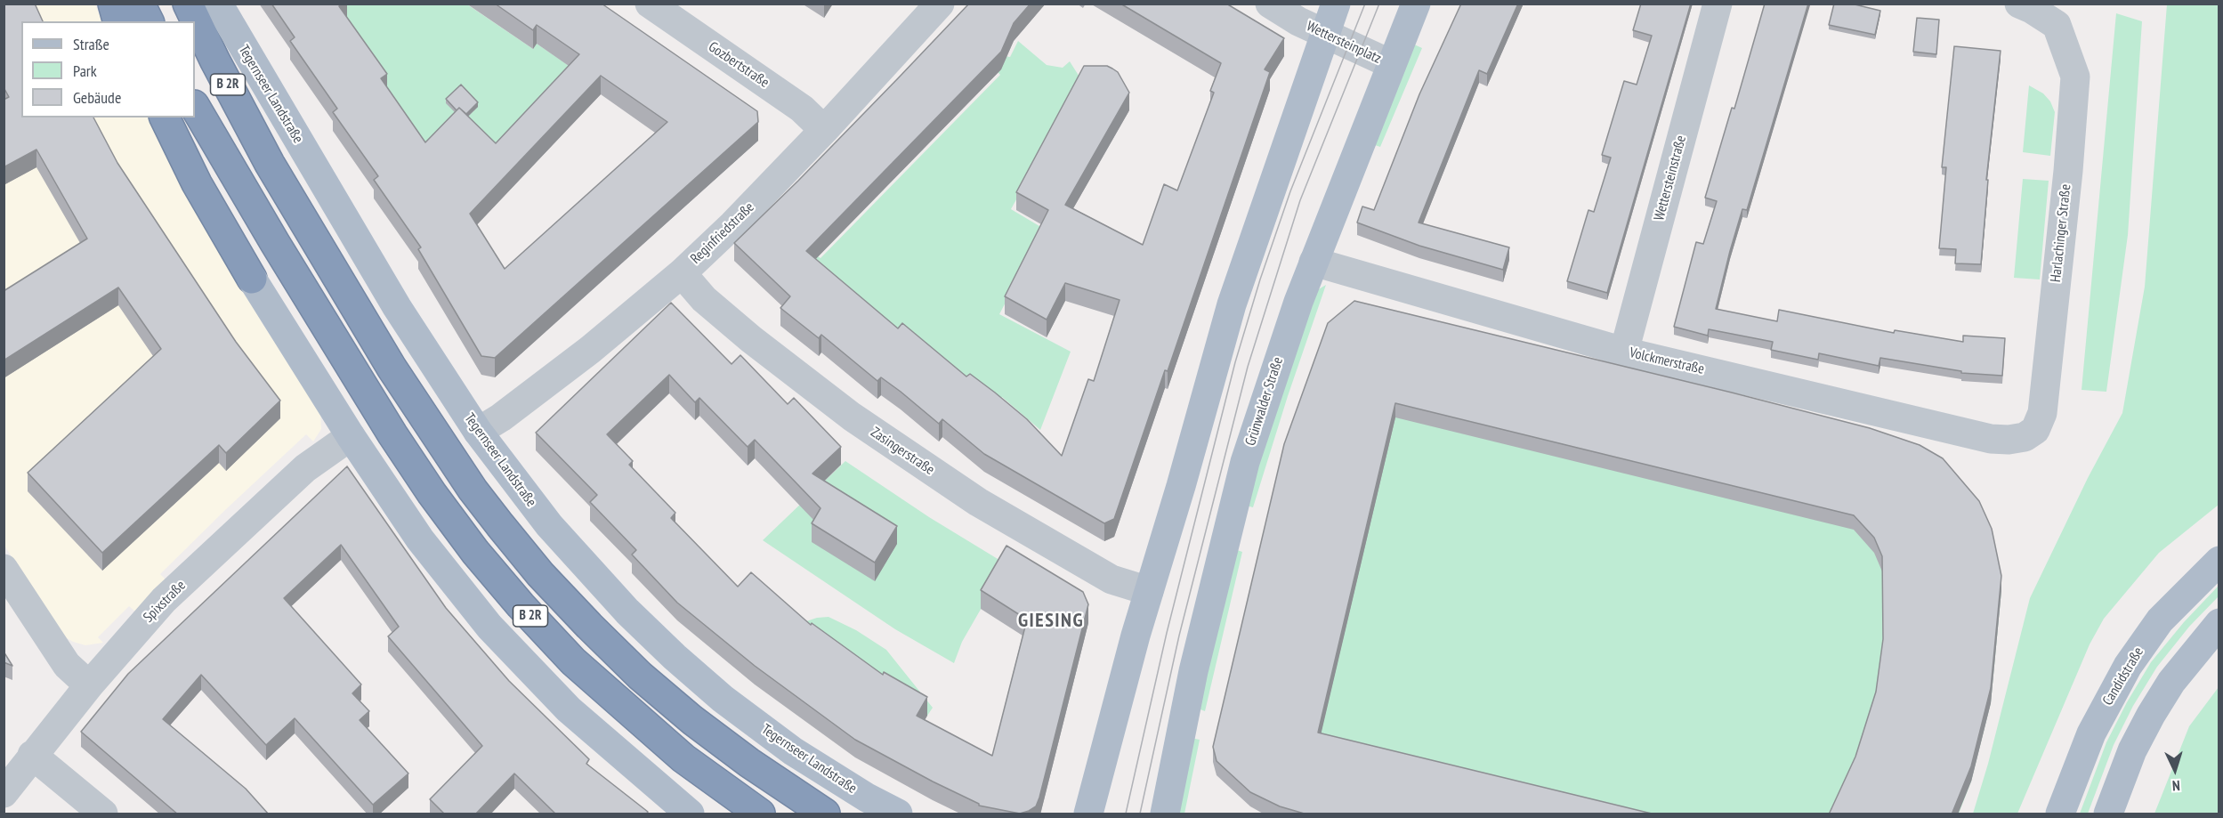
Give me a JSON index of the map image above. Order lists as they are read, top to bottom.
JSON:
{
  "streets": {
    "highway": ["B 2R"],
    "main road": ["Tegernseer Landstraße", "Grünwalder Straße", "Candidstraße"],
    "street": [
      "Wettersteinplatz",
      "Gozbertstraße",
      "Wettersteinstraße",
      "Reginfriedstraße",
      "Harlachinger Straße",
      "Volckmerstraße",
      "Zasingerstraße",
      "Spixstraße"
    ]
  },
  "crossings": [
    ["Wettersteinplatz", "Grünwalder Straße"],
    ["Gozbertstraße", "Reginfriedstraße"],
    ["Tegernseer Landstraße", "Reginfriedstraße"],
    ["Wettersteinstraße", "Volckmerstraße"],
    ["Reginfriedstraße", "Zasingerstraße"],
    ["Harlachinger Straße", "Volckmerstraße"],
    ["Volckmerstraße", "Grünwalder Straße"]
  ],
  "districts": ["GIESING"],
  "legend": ["Straße", "Park", "Gebäude"],
  "north": "bottom"
}
